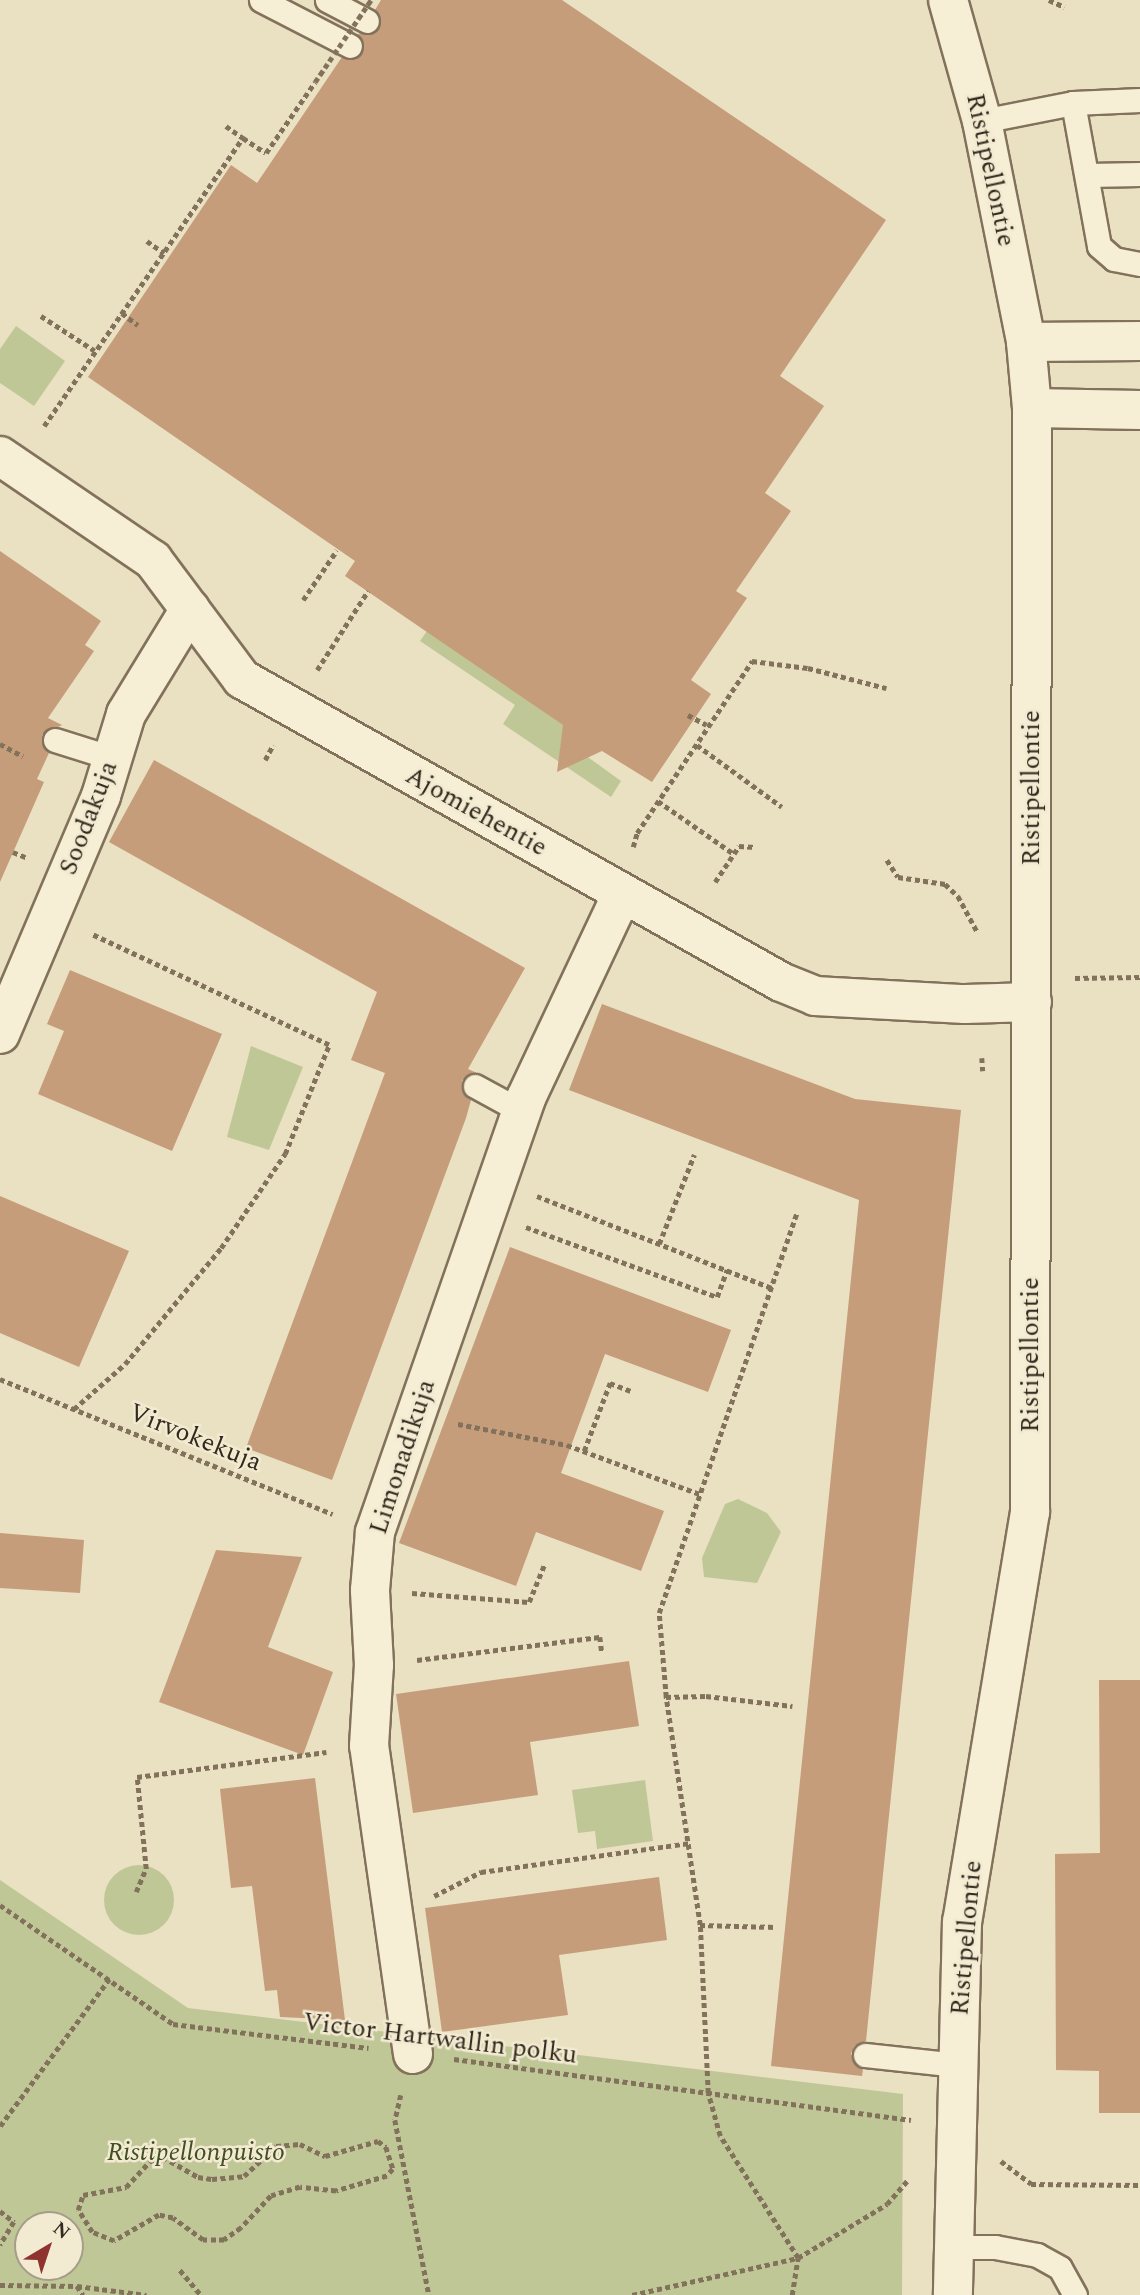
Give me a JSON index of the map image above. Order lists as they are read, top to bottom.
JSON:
{
  "streets": {
    "street": [
      "Ristipellontie",
      "Ajomiehentie",
      "Soodakuja",
      "Limonadikuja"
    ],
    "path": ["Virvokekuja", "Victor Hartwallin polku"]
  },
  "crossings": [
    ["Ristipellontie", "Ajomiehentie"],
    ["Ajomiehentie", "Soodakuja"],
    ["Ajomiehentie", "Limonadikuja"],
    ["Virvokekuja", "Limonadikuja"],
    ["Limonadikuja", "Victor Hartwallin polku"]
  ],
  "parks": ["Ristipellonpuisto"],
  "north": "top right"
}
